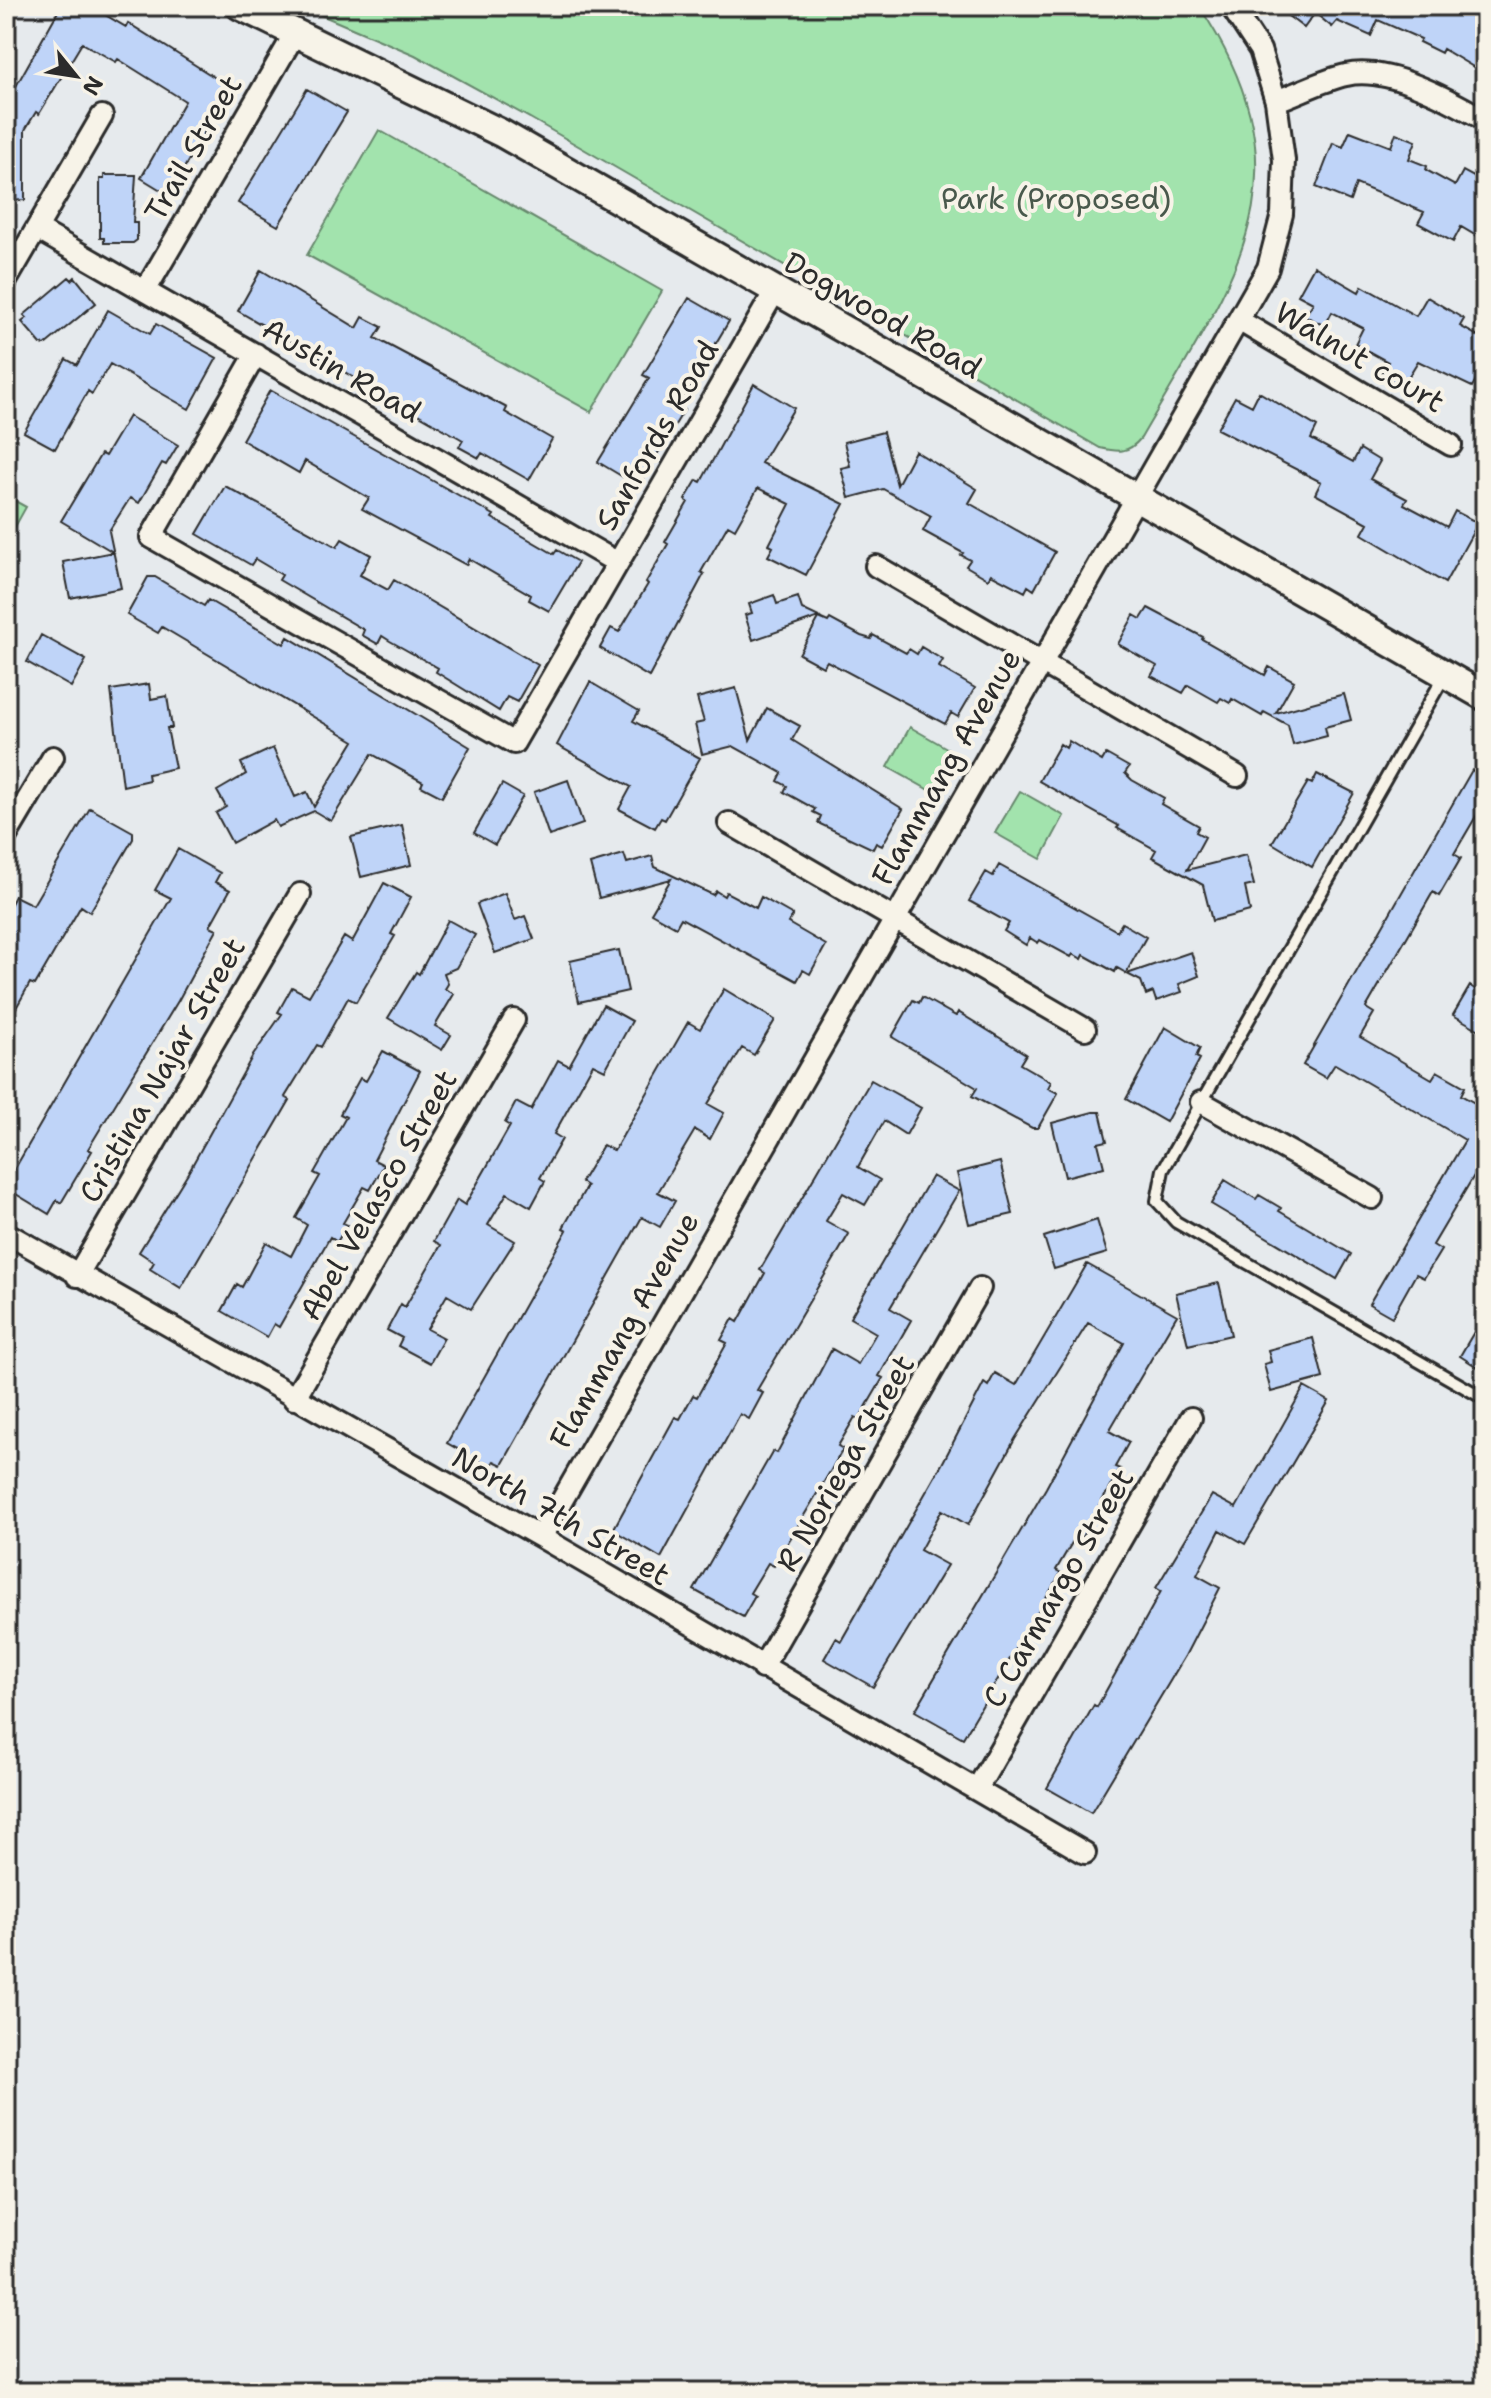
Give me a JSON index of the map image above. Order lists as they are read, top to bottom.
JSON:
{
  "streets": {
    "street": [
      "Trail Street",
      "Dogwood Road",
      "Walnut court",
      "Austin Road",
      "Sanfords Road",
      "Flammang Avenue",
      "Cristina Najar Street",
      "Abel Velasco Street",
      "R Noriega Street",
      "North 7th Street",
      "C Carmargo Street"
    ]
  },
  "crossings": [
    ["Trail Street", "Dogwood Road"],
    ["Trail Street", "Austin Road"],
    ["Dogwood Road", "Sanfords Road"],
    ["Dogwood Road", "Flammang Avenue"],
    ["Walnut court", "Flammang Avenue"],
    ["Austin Road", "Sanfords Road"],
    ["Flammang Avenue", "North 7th Street"],
    ["Cristina Najar Street", "North 7th Street"],
    ["Abel Velasco Street", "North 7th Street"],
    ["R Noriega Street", "North 7th Street"],
    ["North 7th Street", "C Carmargo Street"]
  ],
  "parks": ["Park (Proposed)"],
  "north": "bottom right"
}
